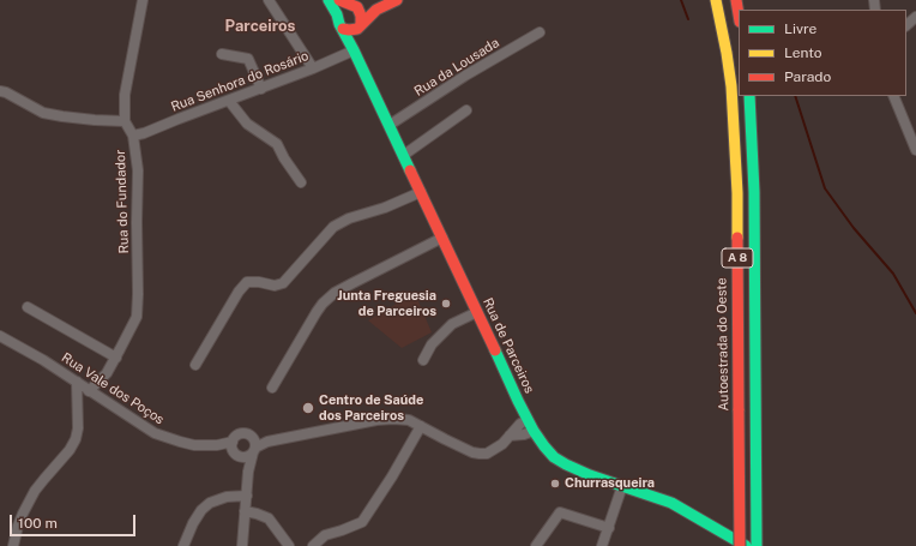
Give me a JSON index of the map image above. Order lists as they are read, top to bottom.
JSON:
{
  "streets": {
    "main road": ["A 8", "Autoestrada do Oeste", "Rua de Parceiros"],
    "street": [
      "Rua da Lousada",
      "Rua Senhora do Rosário",
      "Rua do Fundador",
      "Rua Vale dos Poços"
    ]
  },
  "crossings": [
    ["Rua da Lousada", "Rua de Parceiros"],
    ["Rua Senhora do Rosário", "Rua do Fundador"],
    ["Rua Senhora do Rosário", "Rua de Parceiros"],
    ["Rua do Fundador", "Rua Vale dos Poços"]
  ],
  "districts": ["Parceiros"],
  "places": ["Junta Freguesia de Parceiros", "Centro de Saúde dos Parceiros", "Churrasqueira"],
  "legend": ["Livre", "Lento", "Parado"],
  "scale_bar": "100 m"
}
